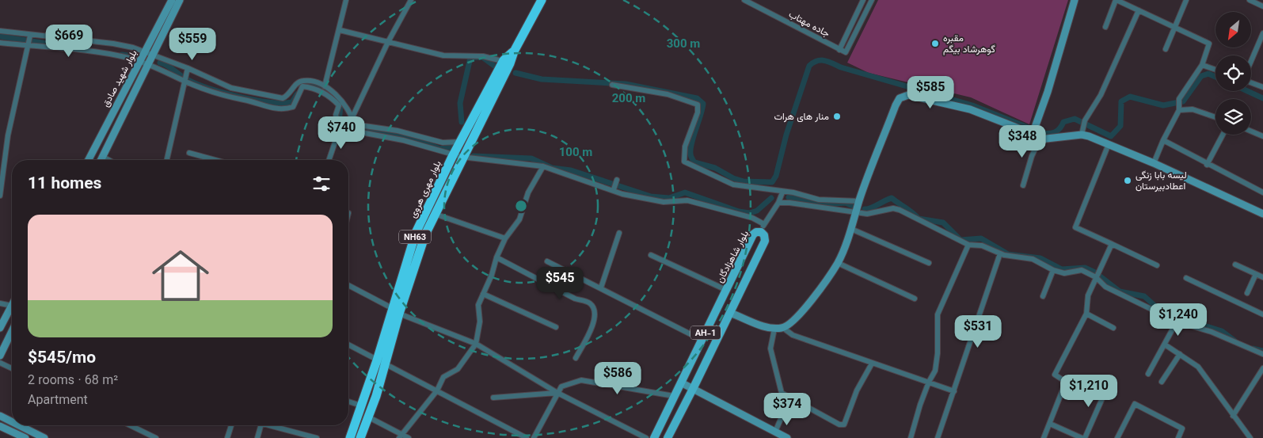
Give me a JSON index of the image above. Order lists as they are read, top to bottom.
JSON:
{
  "streets": {
    "highway": ["بلوار مهری هروی", "NH63"],
    "main road": ["بلوار شهید صادق", "بلوار شاهزادگان", "AH-1"],
    "street": ["جاده مهتاب"]
  },
  "places": ["مقبره گوهرشاد بیگم", "منار های هرات", "لیسه بابا زنگی اعطادبیرستان"],
  "north": "bottom left",
  "page": {
    "price": [
      "$669",
      "$559",
      "$585",
      "$740",
      "$348",
      "$545",
      "$1,240",
      "$531",
      "$586",
      "$1,210",
      "$374"
    ],
    "heading": "11 homes",
    "list": [
      {
        "name": "$545/mo",
        "note": "2 rooms · 68 m² · Apartment"
      }
    ]
  },
  "rings": ["300 m", "200 m", "100 m"]
}
